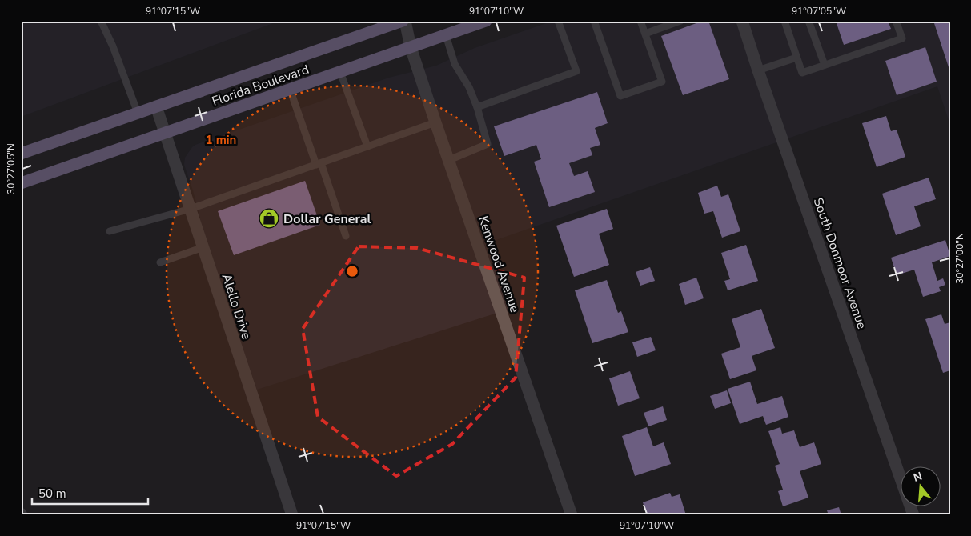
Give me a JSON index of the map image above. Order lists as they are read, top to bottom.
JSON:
{
  "streets": {
    "main road": ["Florida Boulevard"],
    "street": ["South Donmoor Avenue", "Kenwood Avenue", "Alello Drive"]
  },
  "crossings": [
    ["Florida Boulevard", "Kenwood Avenue"],
    ["Florida Boulevard", "Alello Drive"]
  ],
  "places": {
    "shop": ["Dollar General"]
  },
  "scale_bar": "50 m",
  "north": "top",
  "coordinates": [
    "91°07'15\"W",
    "91°07'10\"W",
    "91°07'05\"W",
    "30°27'05\"N",
    "30°27'00\"N"
  ],
  "rings": ["1 min"]
}
